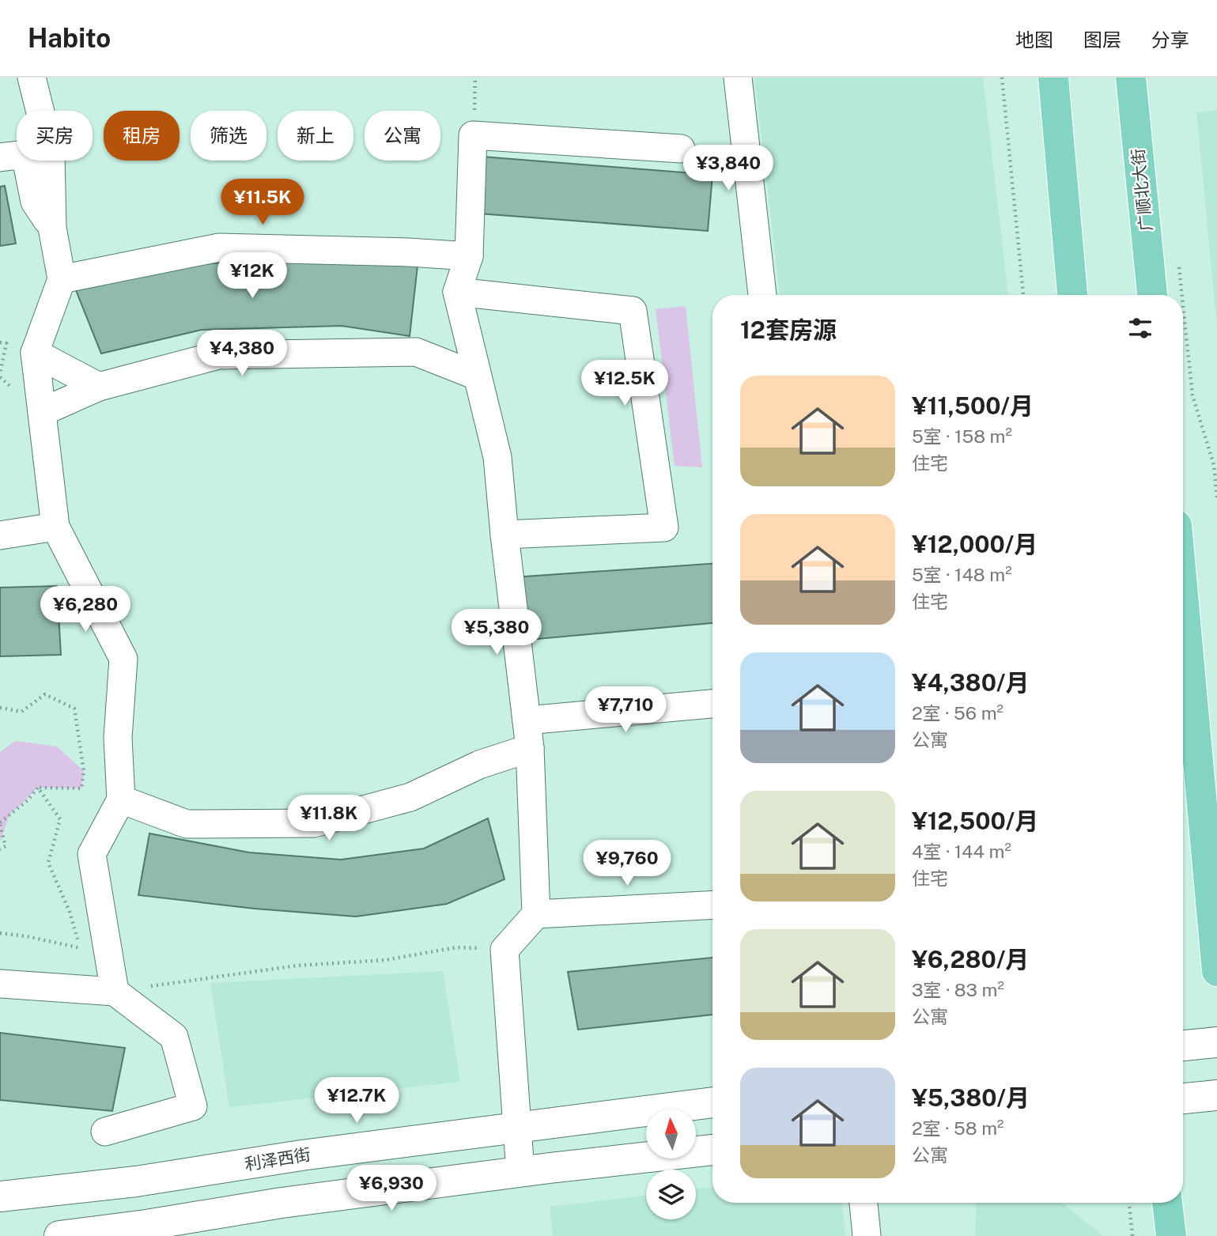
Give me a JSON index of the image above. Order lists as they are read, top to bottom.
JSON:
{
  "streets": {
    "main road": ["广顺北大街"],
    "street": ["利泽西街"]
  },
  "north": "top",
  "page": {
    "header": "Habito",
    "nav": ["地图", "图层", "分享"],
    "chip": [
      "买房",
      "租房",
      "筛选",
      "新上",
      "公寓"
    ],
    "price": [
      "¥3,840",
      "¥11.5K",
      "¥12K",
      "¥4,380",
      "¥12.5K",
      "¥6,280",
      "¥5,380",
      "¥7,710",
      "¥11.8K",
      "¥9,760",
      "¥12.7K",
      "¥6,930"
    ],
    "heading": "12套房源",
    "list": [
      {
        "name": "¥11,500/月",
        "note": "5室 · 158 m² · 住宅"
      },
      {
        "name": "¥12,000/月",
        "note": "5室 · 148 m² · 住宅"
      },
      {
        "name": "¥4,380/月",
        "note": "2室 · 56 m² · 公寓"
      },
      {
        "name": "¥12,500/月",
        "note": "4室 · 144 m² · 住宅"
      },
      {
        "name": "¥6,280/月",
        "note": "3室 · 83 m² · 公寓"
      },
      {
        "name": "¥5,380/月",
        "note": "2室 · 58 m² · 公寓"
      }
    ]
  }
}
